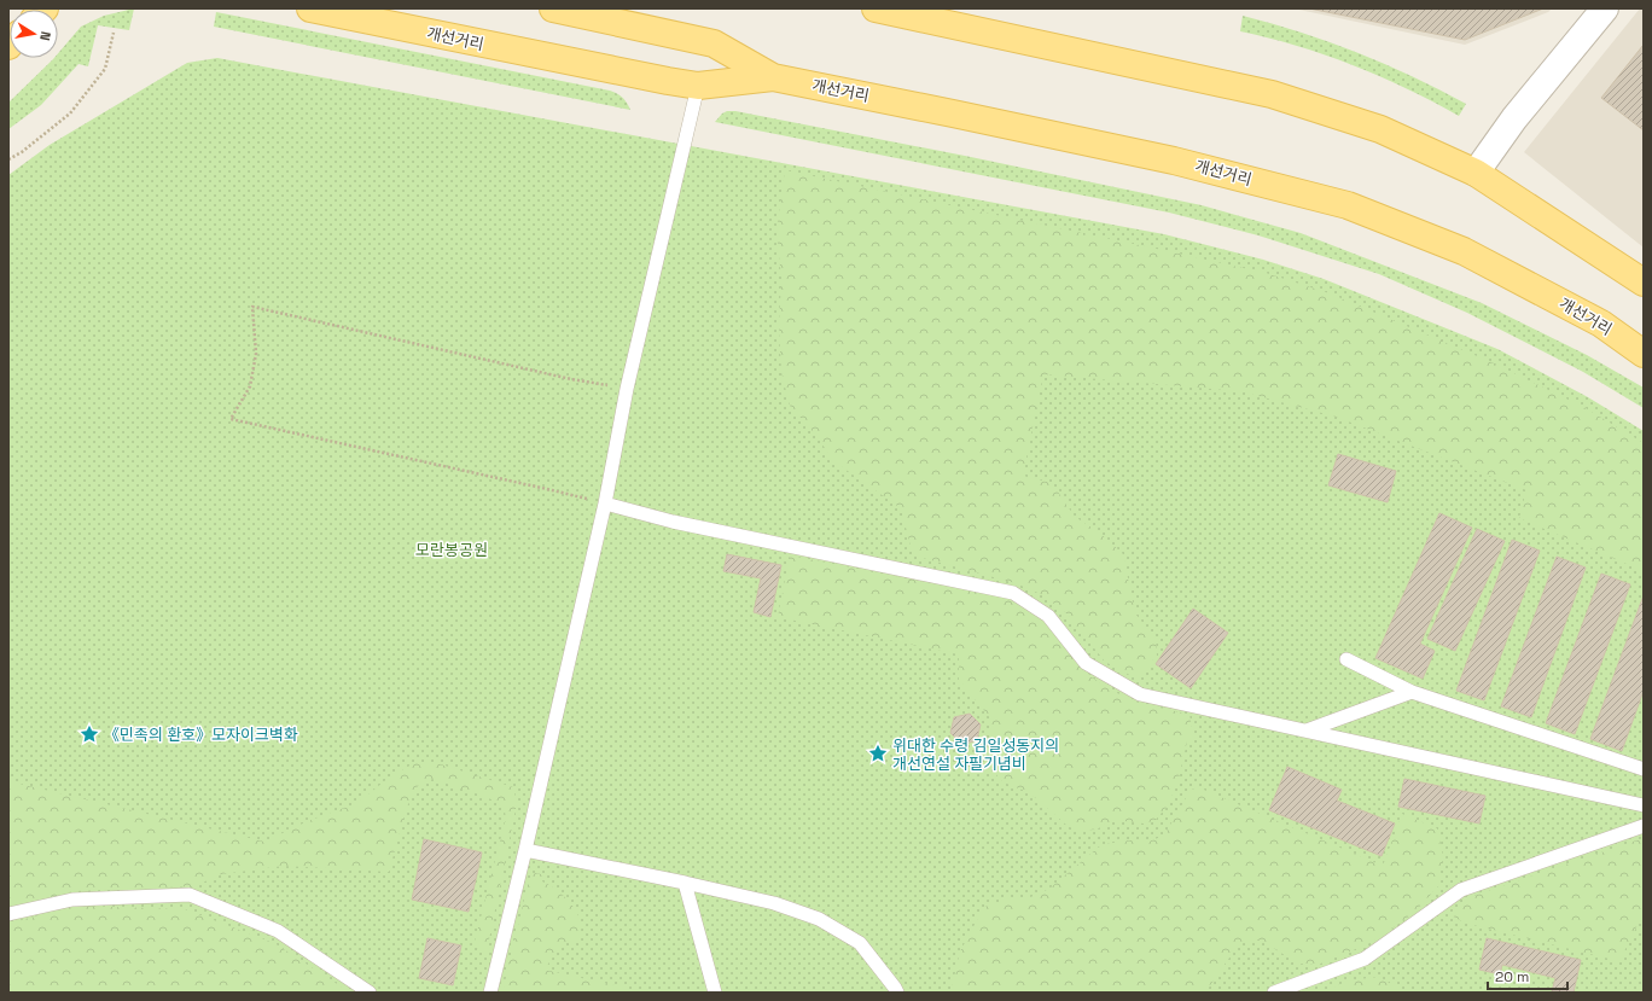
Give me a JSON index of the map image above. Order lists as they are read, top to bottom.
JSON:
{
  "streets": {
    "main road": ["개선거리"]
  },
  "parks": ["모란봉공원"],
  "places": {
    "place": ["《민족의 환호》모자이크벽화", "위대한 수령 김일성동지의 개선연설 자필기념비"]
  },
  "scale_bar": "20 m",
  "north": "right"
}
